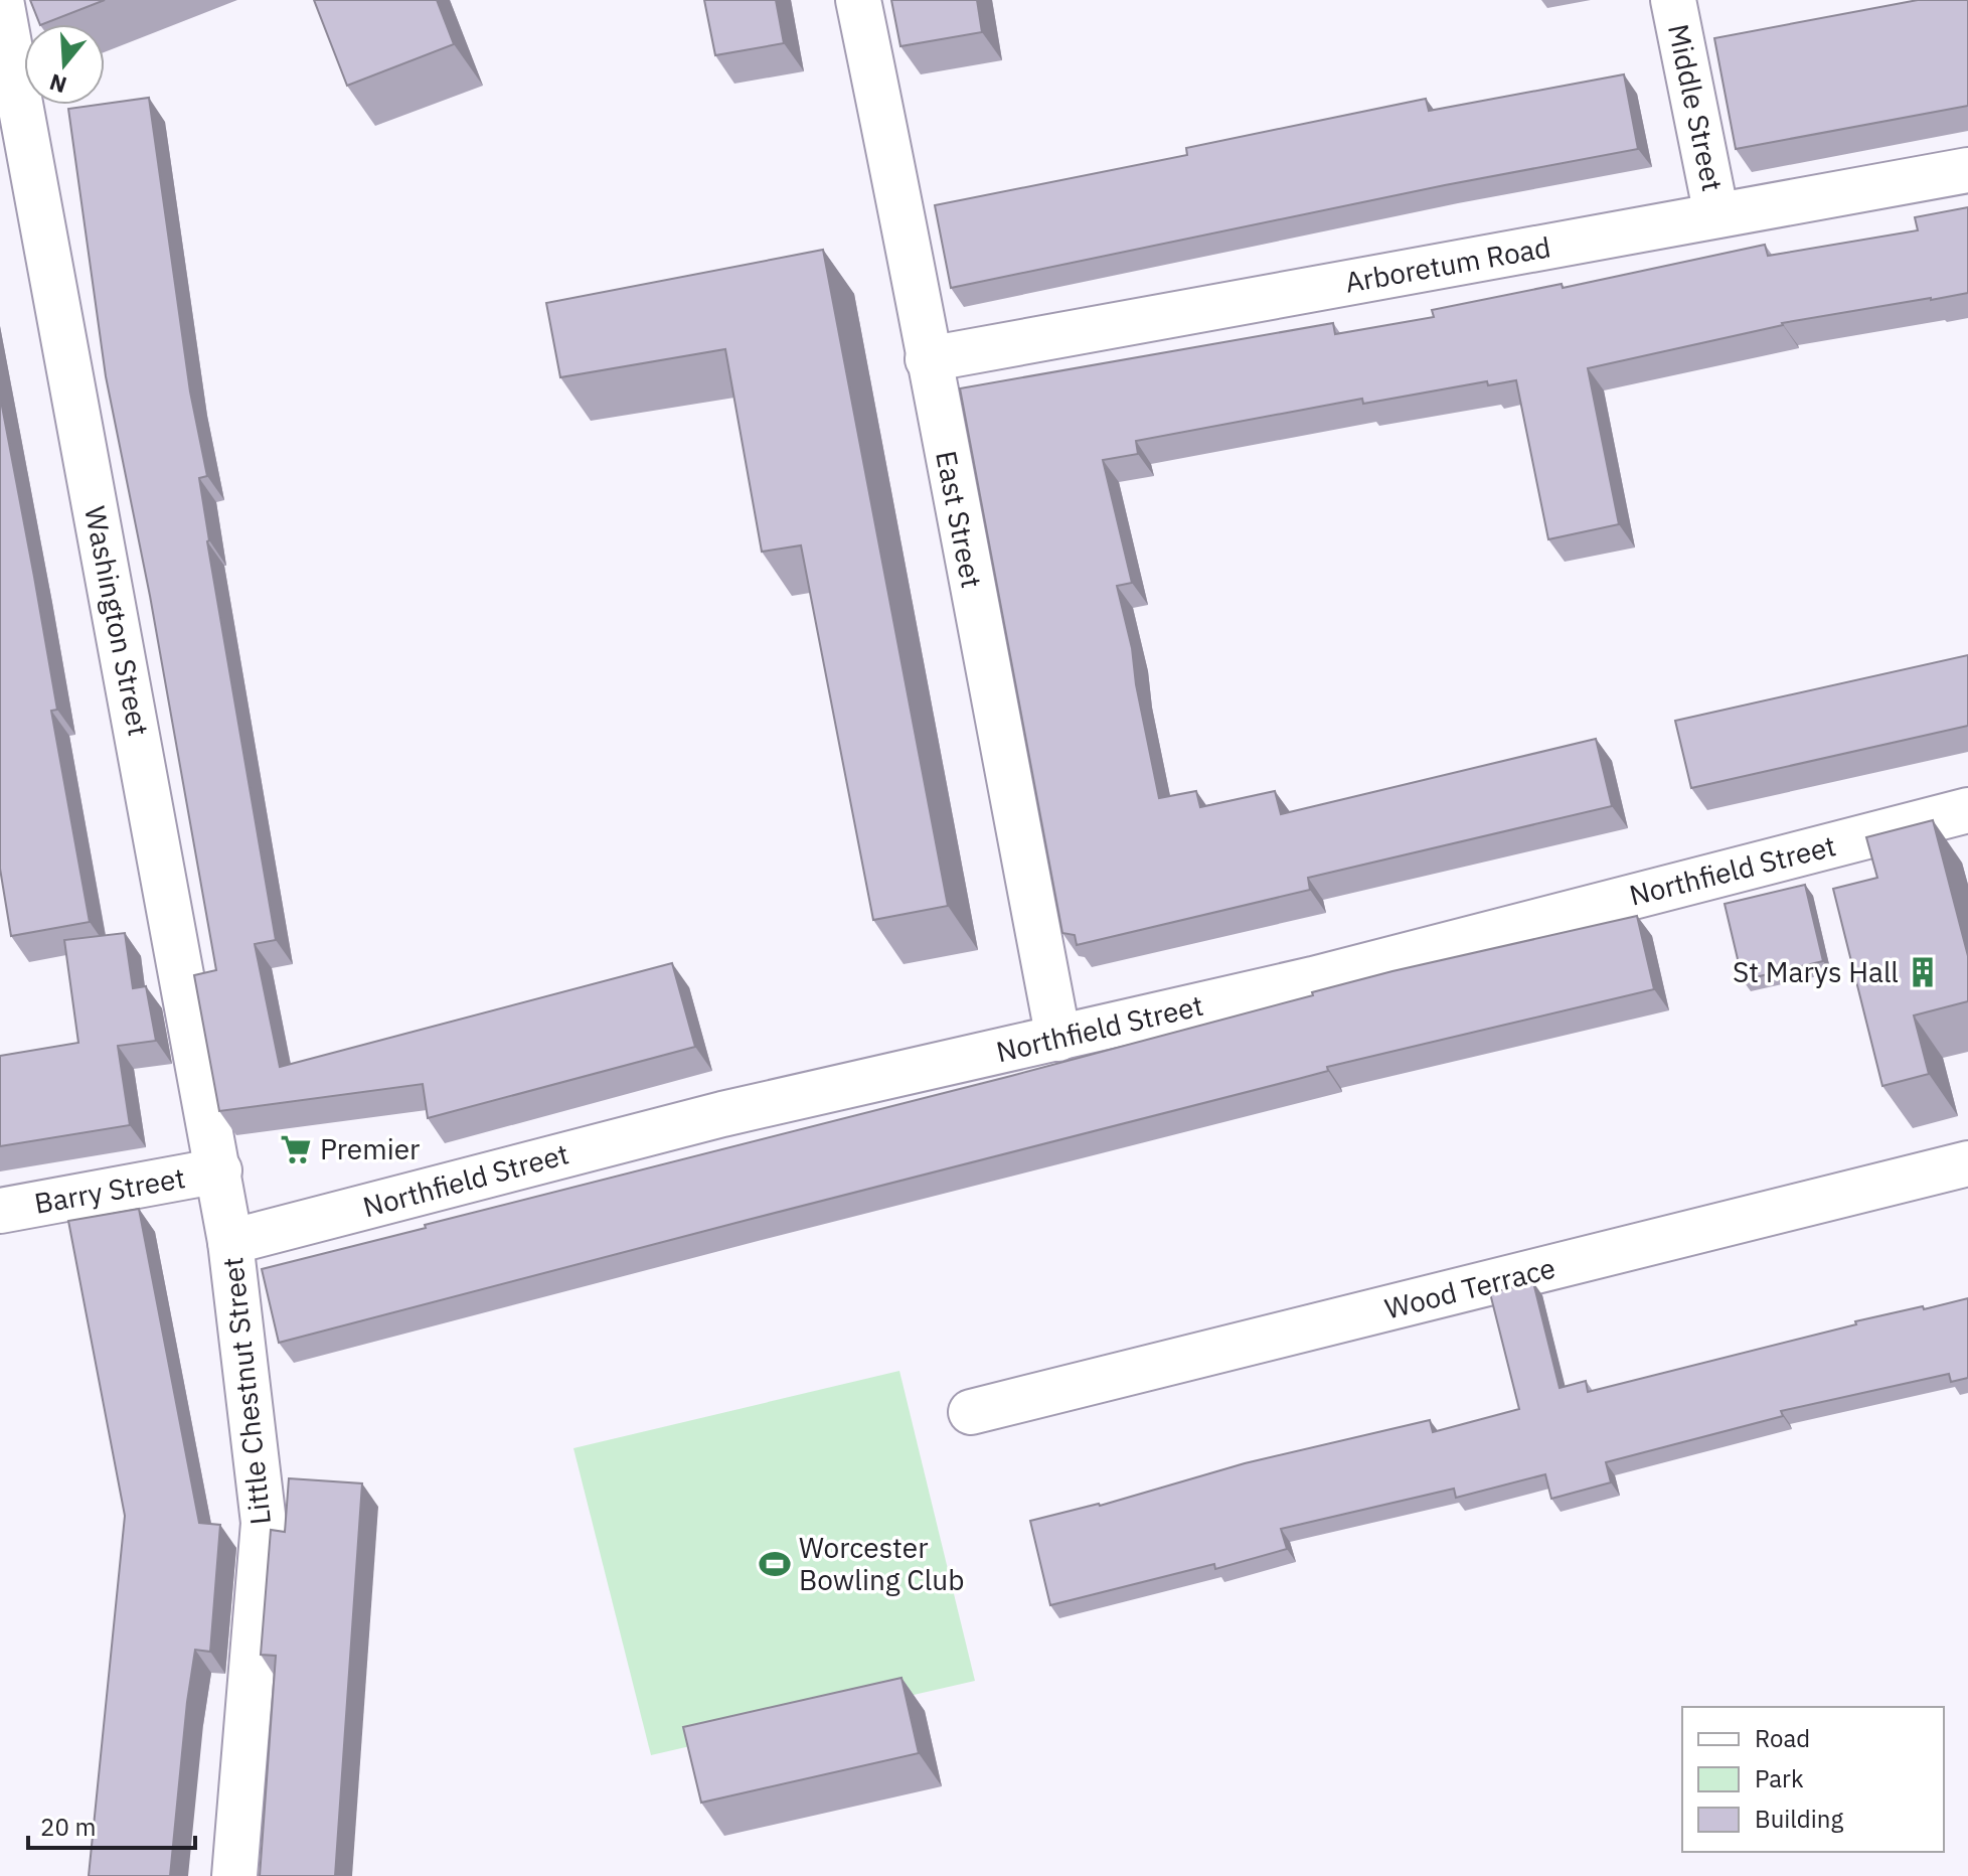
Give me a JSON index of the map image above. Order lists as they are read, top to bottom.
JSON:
{
  "streets": {
    "street": [
      "Middle Street",
      "Arboretum Road",
      "East Street",
      "Washington Street",
      "Northfield Street",
      "Barry Street",
      "Wood Terrace",
      "Little Chestnut Street"
    ]
  },
  "crossings": [
    ["Middle Street", "Arboretum Road"],
    ["Arboretum Road", "East Street"],
    ["East Street", "Northfield Street"],
    ["Washington Street", "Northfield Street"],
    ["Washington Street", "Barry Street"],
    ["Washington Street", "Little Chestnut Street"],
    ["Northfield Street", "Little Chestnut Street"]
  ],
  "places": {
    "building": ["St Marys Hall"],
    "supermarket": ["Premier"],
    "sports": ["Worcester Bowling Club"]
  },
  "legend": ["Road", "Park", "Building"],
  "scale_bar": "20 m",
  "north": "bottom"
}
